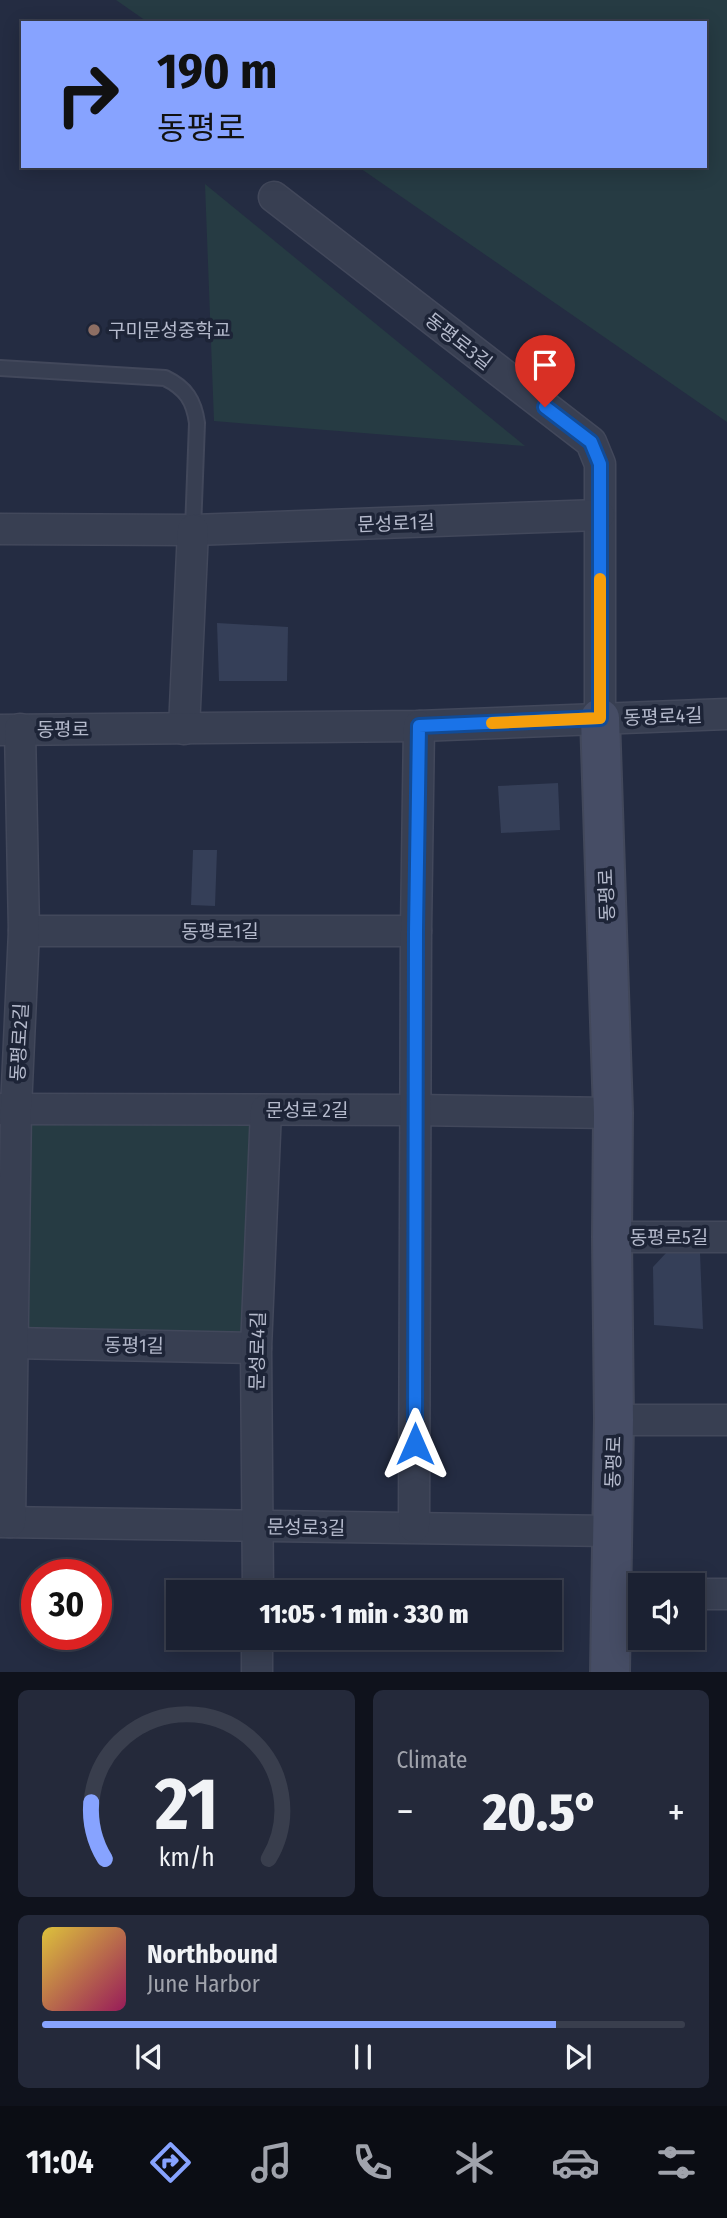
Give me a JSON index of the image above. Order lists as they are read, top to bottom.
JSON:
{
  "streets": {
    "street": [
      "동평로3길",
      "문성로1길",
      "동평로4길",
      "동평로",
      "동평로1길",
      "동평로2길",
      "문성로 2길",
      "동평로5길",
      "동평1길",
      "문성로4길",
      "문성로3길"
    ]
  },
  "crossings": [
    ["동평로3길", "문성로1길"],
    ["동평로3길", "동평로4길"],
    ["동평로3길", "동평로"],
    ["동평로4길", "동평로"],
    ["동평로", "동평로2길"],
    ["동평로", "문성로 2길"],
    ["동평로", "동평로5길"],
    ["동평로", "문성로3길"],
    ["동평로1길", "동평로2길"],
    ["동평로2길", "문성로 2길"],
    ["동평로2길", "동평1길"],
    ["동평로2길", "문성로3길"],
    ["문성로 2길", "문성로4길"],
    ["동평1길", "문성로4길"],
    ["문성로4길", "문성로3길"]
  ],
  "places": ["구미문성중학교"],
  "page": {
    "turn": ["190 m", "동평로"],
    "limit": "30",
    "trip": "11:05 · 1 min · 330 m",
    "tile": "Climate",
    "heat": ["−", "20.5°", "+"],
    "song": ["Northbound", "June Harbor"],
    "tabs": "11:04",
    "gauge": ["21", "km/h"]
  }
}
